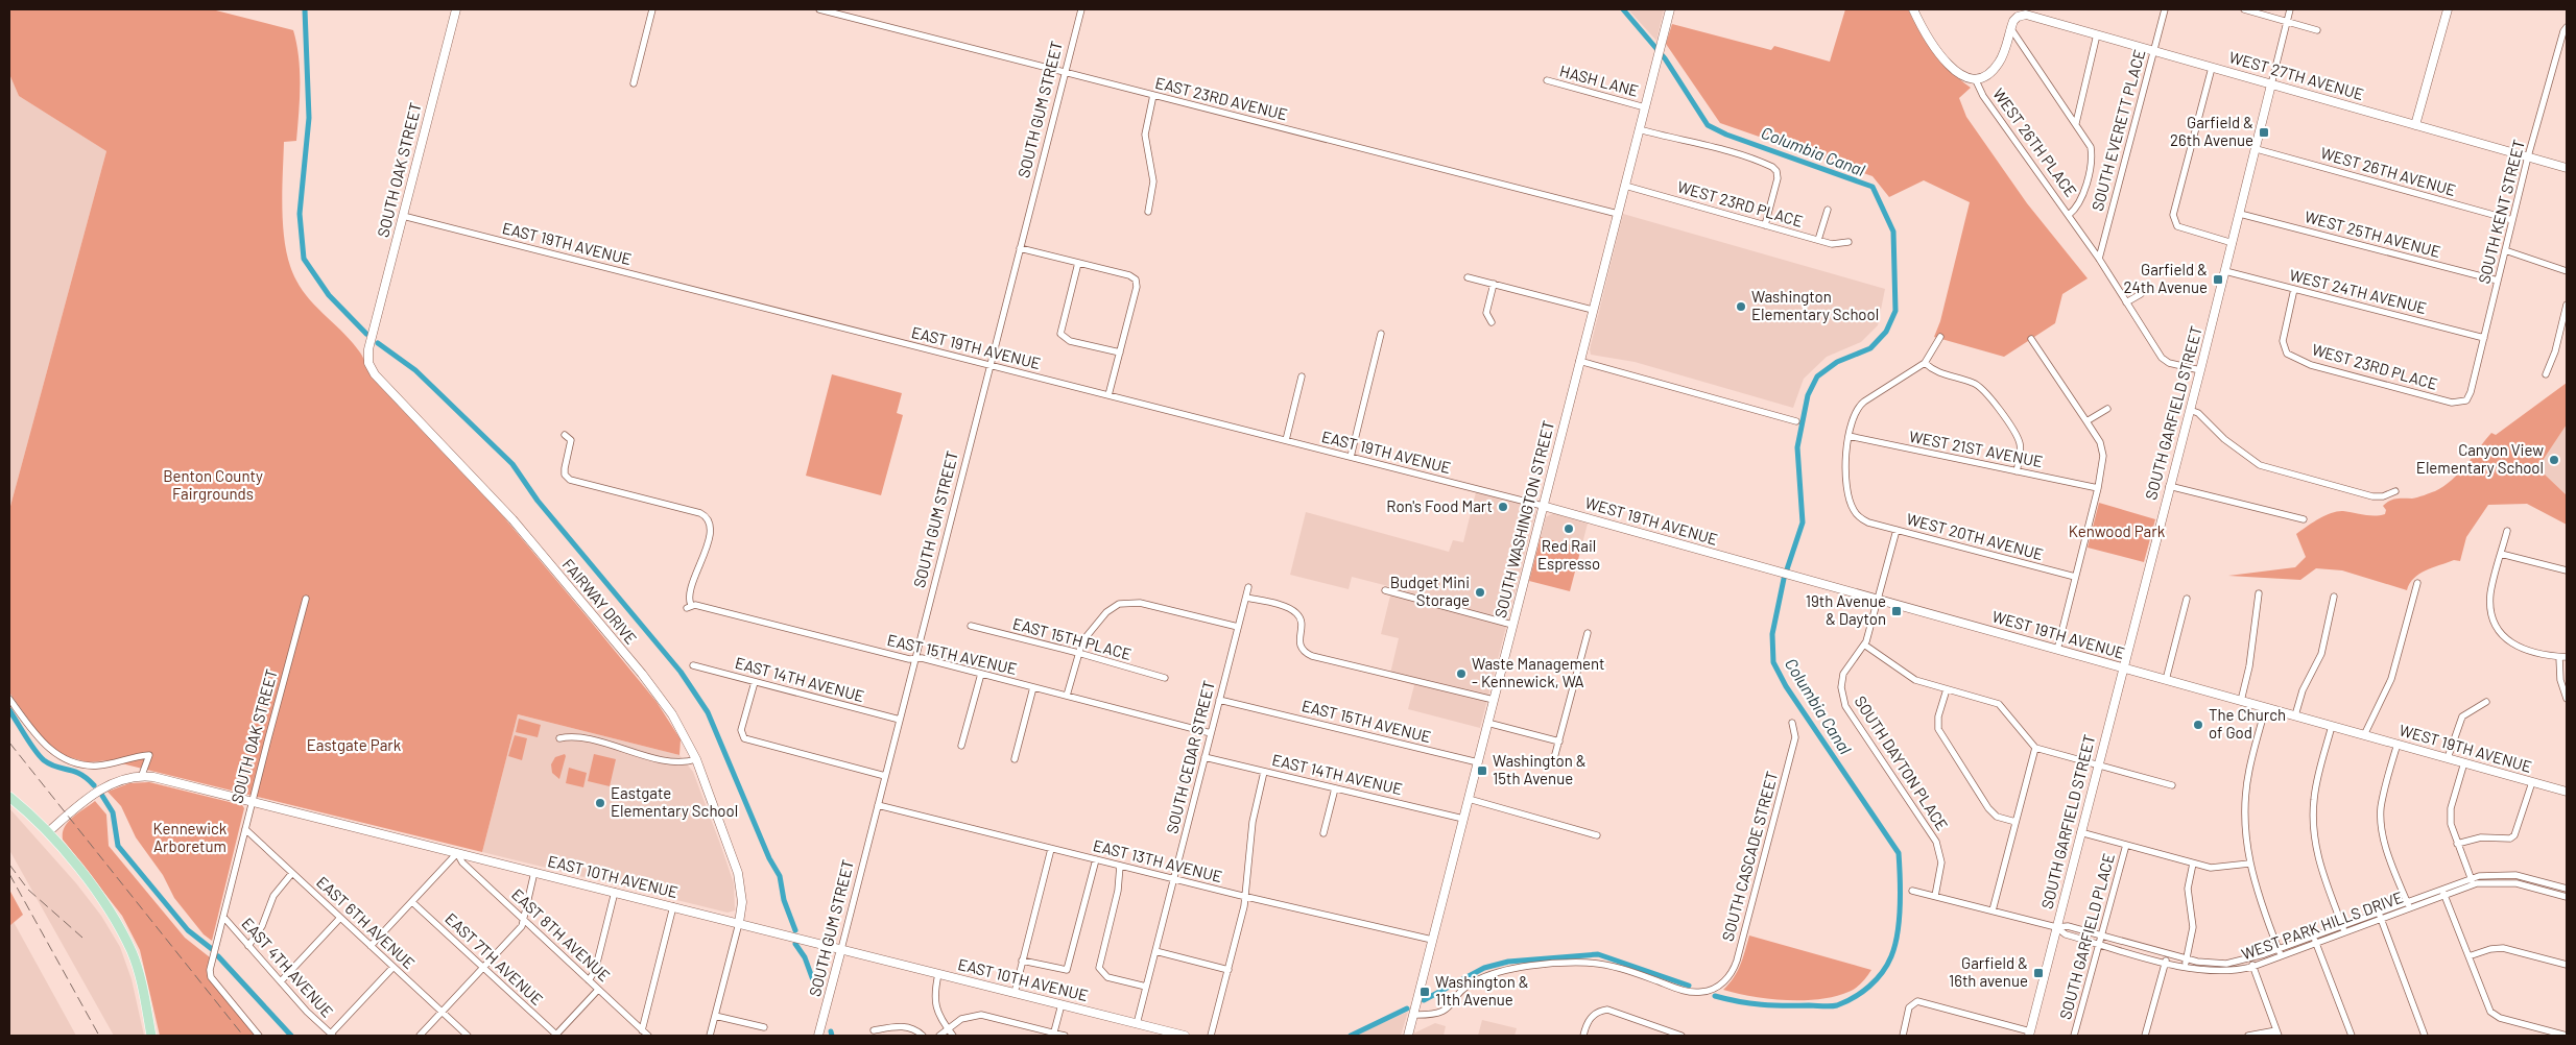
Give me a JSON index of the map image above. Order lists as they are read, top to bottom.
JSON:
{
  "streets": {
    "street": [
      "WEST 27TH AVENUE",
      "HASH LANE",
      "EAST 23RD AVENUE",
      "SOUTH GUM STREET",
      "SOUTH EVERETT PLACE",
      "WEST 26TH PLACE",
      "SOUTH OAK STREET",
      "WEST 26TH AVENUE",
      "WEST 23RD PLACE",
      "SOUTH KENT STREET",
      "WEST 25TH AVENUE",
      "EAST 19TH AVENUE",
      "WEST 24TH AVENUE",
      "SOUTH GARFIELD STREET",
      "WEST 21ST AVENUE",
      "SOUTH WASHINGTON STREET",
      "WEST 19TH AVENUE",
      "WEST 20TH AVENUE",
      "FAIRWAY DRIVE",
      "EAST 15TH PLACE",
      "EAST 15TH AVENUE",
      "EAST 14TH AVENUE",
      "SOUTH CEDAR STREET",
      "SOUTH DAYTON PLACE",
      "SOUTH CASCADE STREET",
      "EAST 13TH AVENUE",
      "EAST 10TH AVENUE",
      "EAST 6TH AVENUE",
      "WEST PARK HILLS DRIVE",
      "EAST 8TH AVENUE",
      "SOUTH GARFIELD PLACE",
      "EAST 7TH AVENUE",
      "EAST 4TH AVENUE"
    ]
  },
  "crossings": [
    ["WEST 27TH AVENUE", "SOUTH EVERETT PLACE"],
    ["WEST 27TH AVENUE", "SOUTH KENT STREET"],
    ["WEST 27TH AVENUE", "SOUTH GARFIELD STREET"],
    ["HASH LANE", "SOUTH WASHINGTON STREET"],
    ["EAST 23RD AVENUE", "SOUTH GUM STREET"],
    ["EAST 23RD AVENUE", "SOUTH WASHINGTON STREET"],
    ["SOUTH GUM STREET", "EAST 19TH AVENUE"],
    ["SOUTH GUM STREET", "EAST 15TH AVENUE"],
    ["SOUTH GUM STREET", "EAST 14TH AVENUE"],
    ["SOUTH GUM STREET", "EAST 13TH AVENUE"],
    ["SOUTH GUM STREET", "EAST 10TH AVENUE"],
    ["SOUTH EVERETT PLACE", "WEST 26TH PLACE"],
    ["WEST 26TH PLACE", "SOUTH GARFIELD STREET"],
    ["SOUTH OAK STREET", "EAST 19TH AVENUE"],
    ["SOUTH OAK STREET", "FAIRWAY DRIVE"],
    ["SOUTH OAK STREET", "EAST 10TH AVENUE"],
    ["SOUTH OAK STREET", "EAST 6TH AVENUE"],
    ["SOUTH OAK STREET", "EAST 4TH AVENUE"],
    ["WEST 26TH AVENUE", "SOUTH KENT STREET"],
    ["WEST 26TH AVENUE", "SOUTH GARFIELD STREET"],
    ["WEST 23RD PLACE", "SOUTH KENT STREET"],
    ["WEST 23RD PLACE", "WEST 24TH AVENUE"],
    ["WEST 23RD PLACE", "SOUTH WASHINGTON STREET"],
    ["SOUTH KENT STREET", "WEST 25TH AVENUE"],
    ["SOUTH KENT STREET", "WEST 24TH AVENUE"],
    ["WEST 25TH AVENUE", "SOUTH GARFIELD STREET"],
    ["EAST 19TH AVENUE", "SOUTH WASHINGTON STREET"],
    ["EAST 19TH AVENUE", "WEST 19TH AVENUE"],
    ["WEST 24TH AVENUE", "SOUTH GARFIELD STREET"],
    ["SOUTH GARFIELD STREET", "WEST 19TH AVENUE"],
    ["SOUTH GARFIELD STREET", "WEST PARK HILLS DRIVE"],
    ["WEST 21ST AVENUE", "WEST 20TH AVENUE"],
    ["SOUTH WASHINGTON STREET", "WEST 19TH AVENUE"],
    ["SOUTH WASHINGTON STREET", "EAST 15TH AVENUE"],
    ["SOUTH WASHINGTON STREET", "EAST 14TH AVENUE"],
    ["SOUTH WASHINGTON STREET", "SOUTH CASCADE STREET"],
    ["SOUTH WASHINGTON STREET", "EAST 13TH AVENUE"],
    ["WEST 19TH AVENUE", "SOUTH DAYTON PLACE"],
    ["WEST 20TH AVENUE", "SOUTH DAYTON PLACE"],
    ["FAIRWAY DRIVE", "EAST 10TH AVENUE"],
    ["EAST 15TH AVENUE", "SOUTH CEDAR STREET"],
    ["EAST 14TH AVENUE", "SOUTH CEDAR STREET"],
    ["SOUTH CEDAR STREET", "EAST 13TH AVENUE"],
    ["SOUTH CEDAR STREET", "EAST 10TH AVENUE"],
    ["EAST 10TH AVENUE", "EAST 8TH AVENUE"],
    ["WEST PARK HILLS DRIVE", "SOUTH GARFIELD PLACE"]
  ],
  "water": ["Columbia Canal"],
  "parks": [
    "Benton County Fairgrounds",
    "Kenwood Park",
    "Eastgate Park",
    "Kennewick Arboretum"
  ],
  "places": {
    "transit": [
      "Garfield & 26th Avenue",
      "Garfield & 24th Avenue",
      "19th Avenue & Dayton",
      "Washington & 15th Avenue",
      "Garfield & 16th avenue",
      "Washington & 11th Avenue"
    ],
    "other": [
      "Washington Elementary School",
      "Canyon View Elementary School",
      "Ron's Food Mart",
      "Red Rail Espresso",
      "Budget Mini Storage",
      "Waste Management - Kennewick, WA",
      "The Church of God",
      "Eastgate Elementary School"
    ]
  }
}
